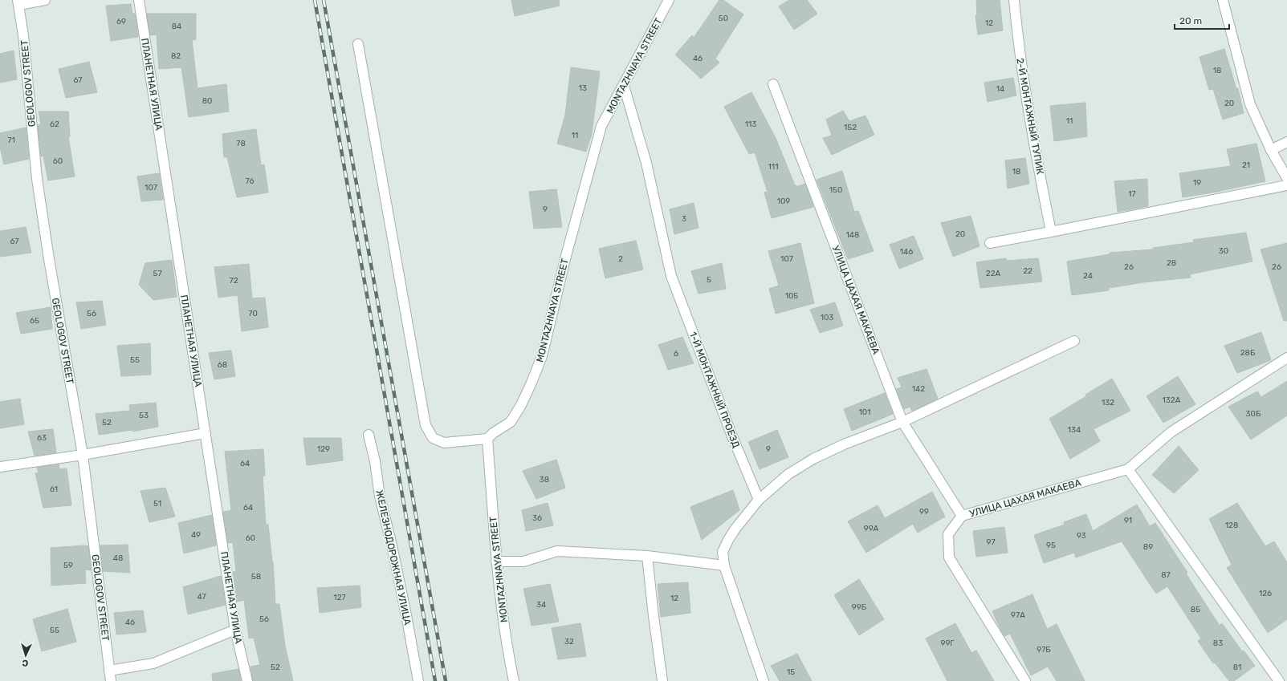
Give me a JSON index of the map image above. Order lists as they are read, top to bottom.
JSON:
{
  "streets": {
    "street": [
      "MONTAZHNAYA STREET",
      "GEOLOGOV STREET",
      "ПЛАНЕТНАЯ УЛИЦА",
      "2-Й МОНТАЖНЫЙ ТУПИК",
      "УЛИЦА ЦАХАЯ МАКАЕВА",
      "1-Й МОНТАЖНЫЙ ПРОЕЗД",
      "ЖЕЛЕЗНОДОРОЖНАЯ УЛИЦА"
    ]
  },
  "crossings": [
    ["MONTAZHNAYA STREET", "1-Й МОНТАЖНЫЙ ПРОЕЗД"]
  ],
  "house_numbers": [
    "50",
    "69",
    "12",
    "84",
    "82",
    "46",
    "18",
    "67",
    "13",
    "14",
    "80",
    "20",
    "11",
    "62",
    "113",
    "152",
    "11",
    "71",
    "78",
    "60",
    "21",
    "111",
    "18",
    "76",
    "19",
    "107",
    "150",
    "17",
    "109",
    "9",
    "3",
    "20",
    "148",
    "67",
    "30",
    "146",
    "2",
    "107",
    "28",
    "26",
    "26",
    "22",
    "57",
    "22А",
    "24",
    "5",
    "72",
    "105",
    "56",
    "70",
    "103",
    "65",
    "28Б",
    "6",
    "55",
    "68",
    "142",
    "132А",
    "132",
    "101",
    "30Б",
    "53",
    "52",
    "134",
    "63",
    "129",
    "9",
    "64",
    "38",
    "61",
    "51",
    "64",
    "99",
    "36",
    "91",
    "128",
    "99А",
    "49",
    "93",
    "60",
    "97",
    "95",
    "89",
    "48",
    "59",
    "87",
    "58",
    "126",
    "47",
    "127",
    "12",
    "34",
    "99Б",
    "85",
    "97А",
    "56",
    "46",
    "55",
    "32",
    "99Г",
    "83",
    "97Б",
    "52",
    "81",
    "15"
  ],
  "scale_bar": "20 m",
  "north": "bottom"
}
